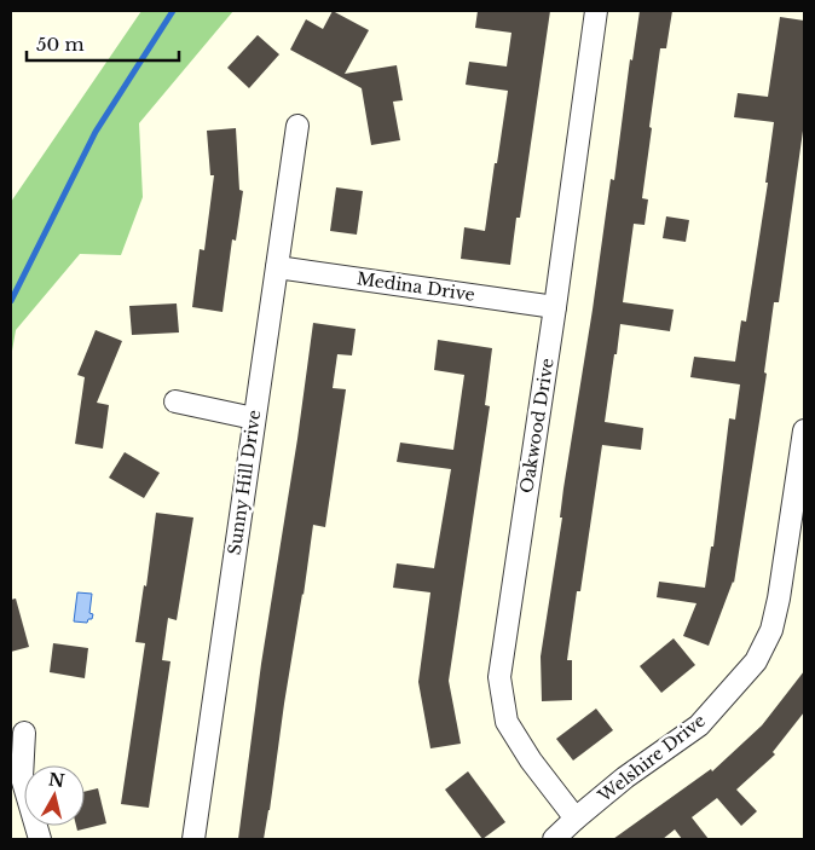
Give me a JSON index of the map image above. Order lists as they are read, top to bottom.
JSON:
{
  "streets": {
    "street": [
      "Medina Drive",
      "Oakwood Drive",
      "Sunny Hill Drive",
      "Welshire Drive"
    ]
  },
  "crossings": [
    ["Medina Drive", "Oakwood Drive"],
    ["Medina Drive", "Sunny Hill Drive"],
    ["Oakwood Drive", "Welshire Drive"]
  ],
  "scale_bar": "50 m",
  "north": "top"
}
